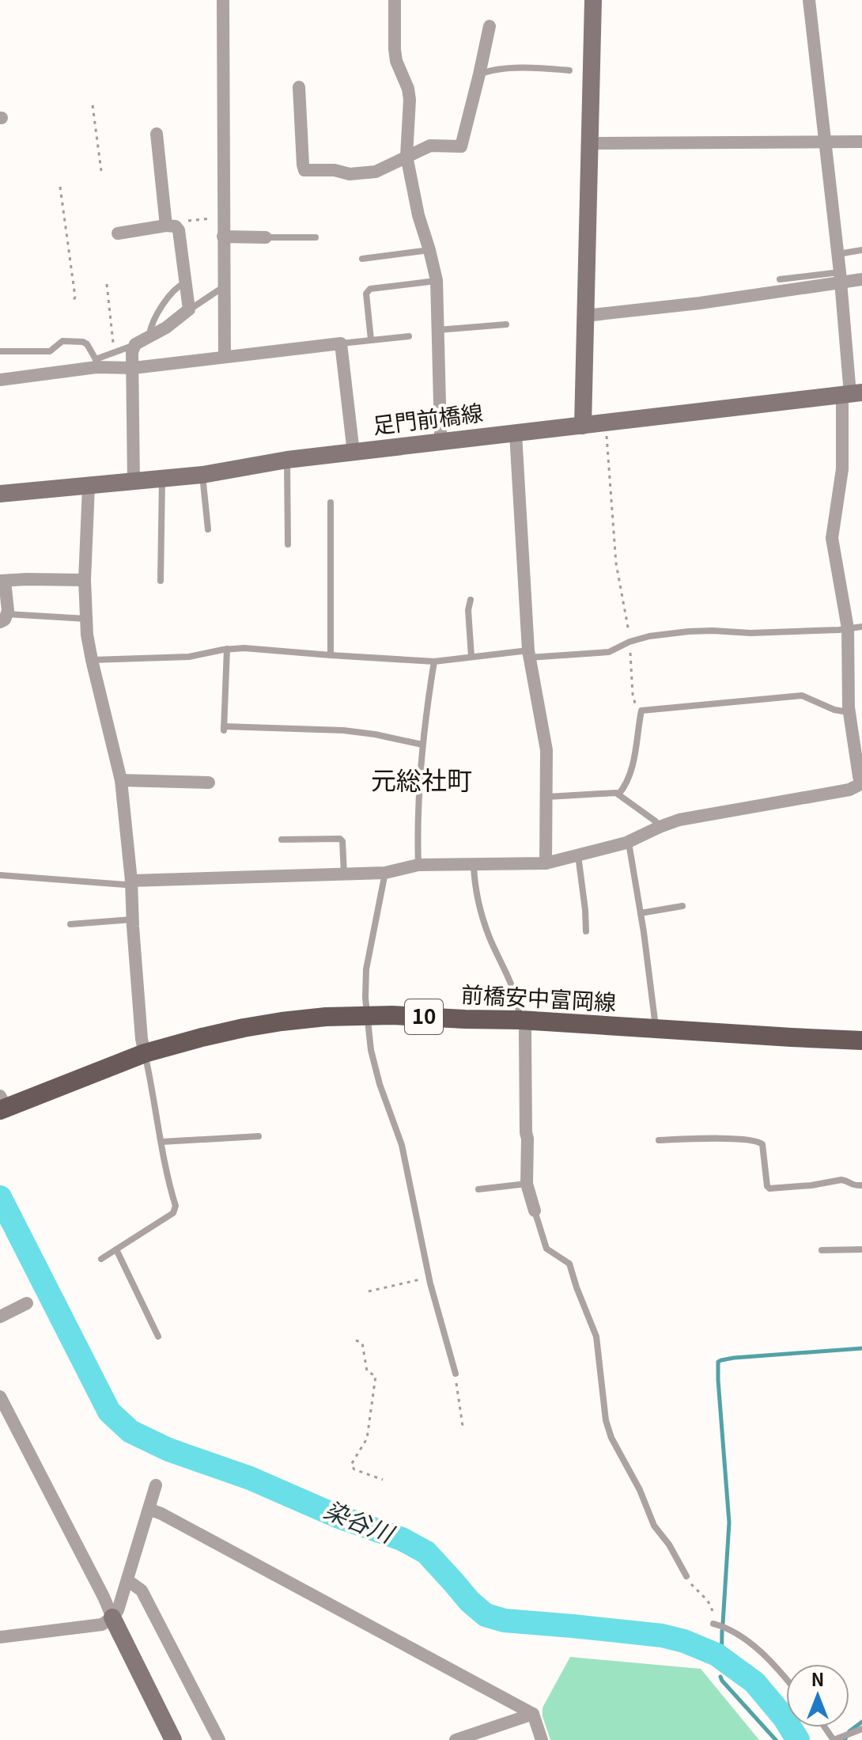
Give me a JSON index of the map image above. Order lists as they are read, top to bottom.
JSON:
{
  "streets": {
    "main road": ["足門前橋線", "前橋安中富岡線", "10"]
  },
  "districts": ["元総社町"],
  "water": ["染谷川"],
  "north": "top"
}
